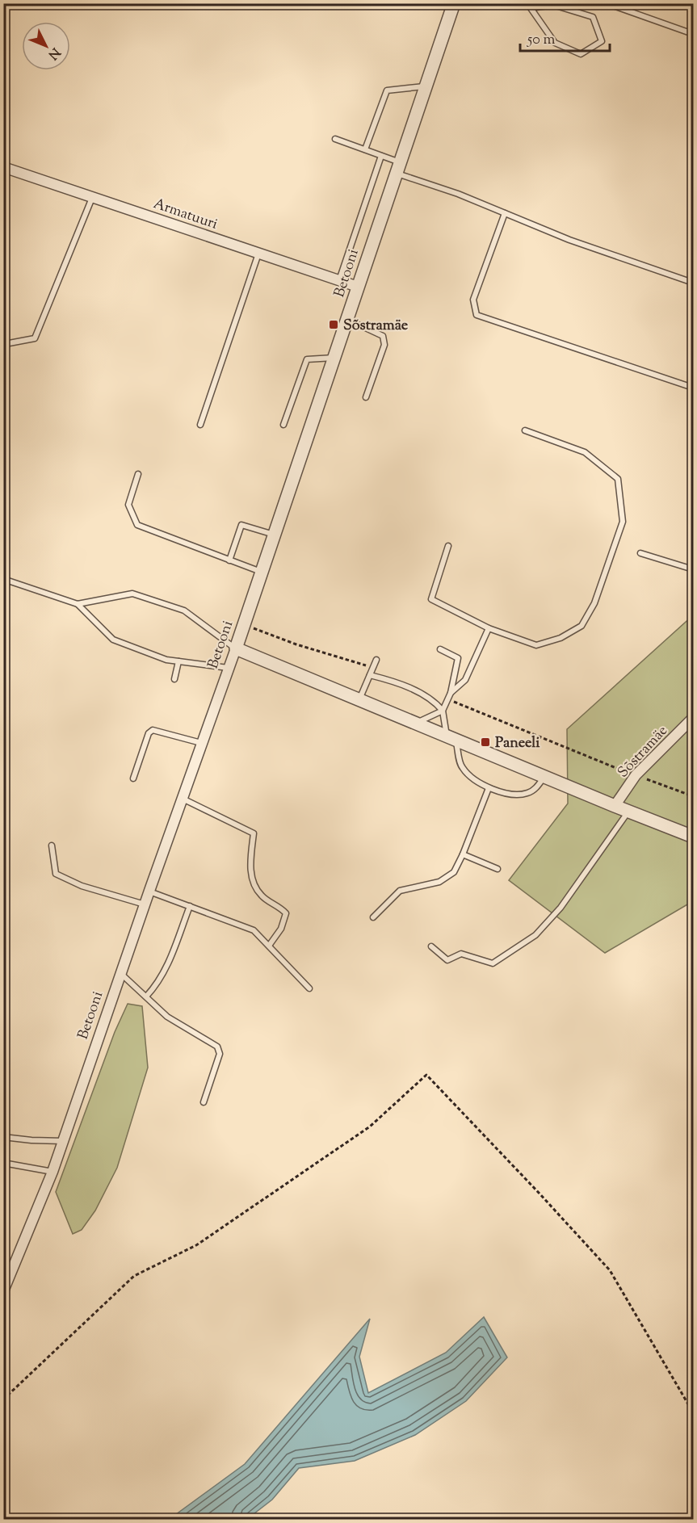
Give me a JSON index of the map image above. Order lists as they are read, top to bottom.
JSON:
{
  "streets": {
    "street": ["Armatuuri", "Betooni", "Sõstramäe"]
  },
  "crossings": [
    ["Armatuuri", "Betooni"]
  ],
  "places": {
    "transit": ["Sõstramäe", "Paneeli"]
  },
  "scale_bar": "50 m",
  "north": "bottom right"
}
